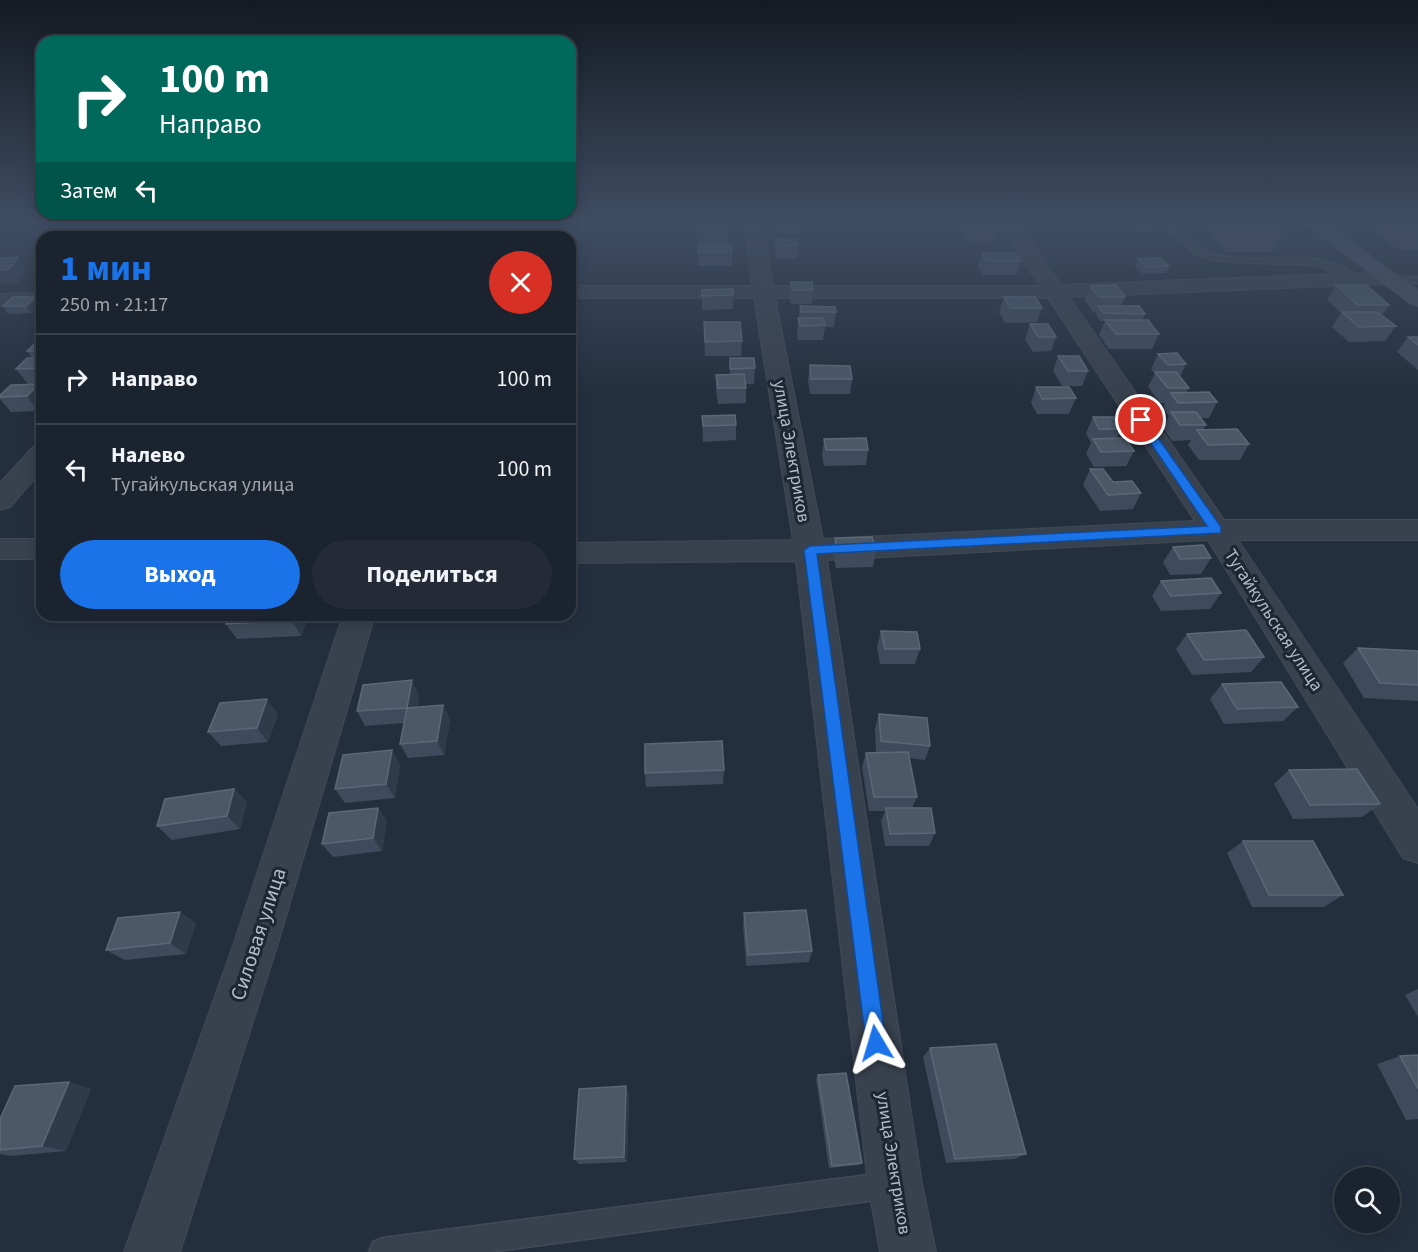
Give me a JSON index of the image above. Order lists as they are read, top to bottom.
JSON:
{
  "streets": {
    "street": ["улица Электриков", "Тугайкульская улица", "Силовая улица"]
  },
  "page": {
    "turn": ["100 m", "Направо"],
    "then": "Затем",
    "heading": ["1 мин", "250 m · 21:17"],
    "list": [
      {
        "name": "Направо",
        "value": "100 m"
      },
      {
        "name": "Налево",
        "note": "Тугайкульская улица",
        "value": "100 m"
      }
    ],
    "buttons": ["Выход", "Поделиться"]
  }
}
